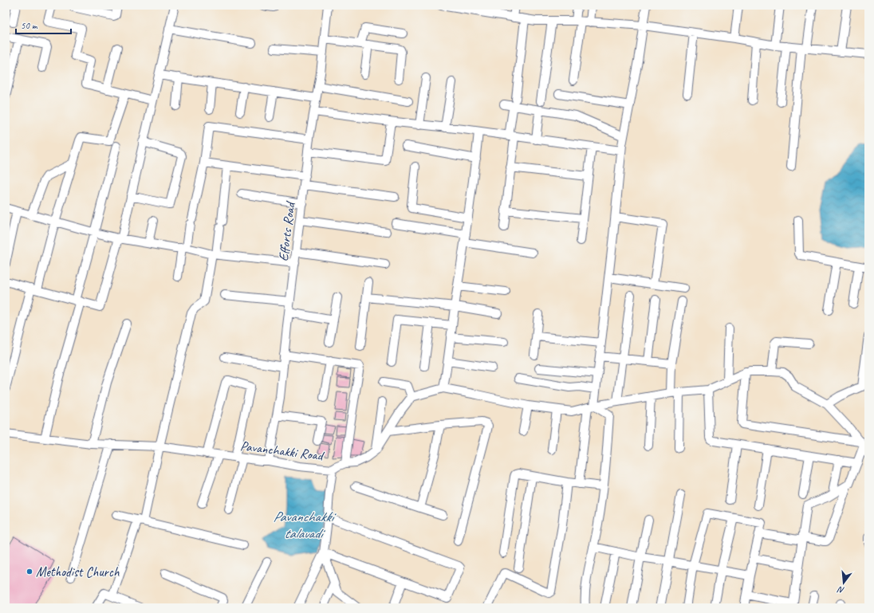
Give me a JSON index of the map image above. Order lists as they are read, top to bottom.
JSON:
{
  "streets": {
    "street": ["Efforts Road", "Pavanchakki Road"]
  },
  "crossings": [
    ["Efforts Road", "Pavanchakki Road"]
  ],
  "water": ["Pavanchakki talavadi"],
  "places": ["Methodist Church"],
  "scale_bar": "50 m",
  "north": "bottom"
}
